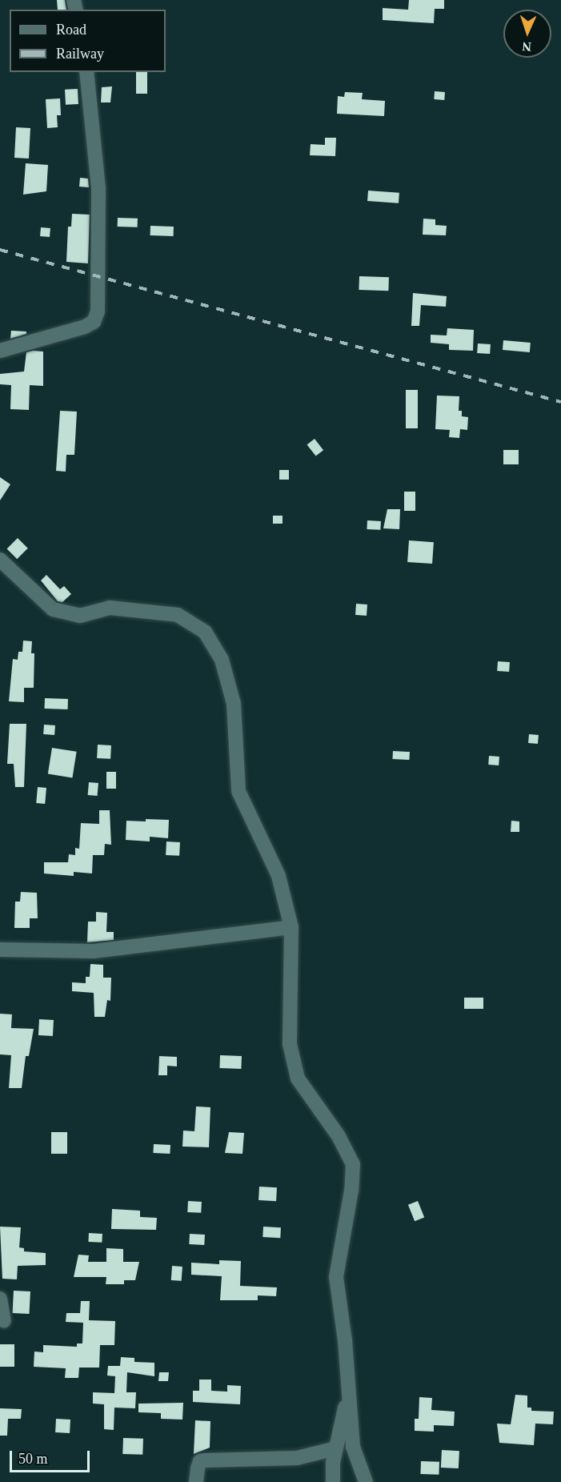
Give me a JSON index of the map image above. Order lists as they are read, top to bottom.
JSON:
{
  "legend": ["Road", "Railway"],
  "scale_bar": "50 m",
  "north": "bottom"
}
